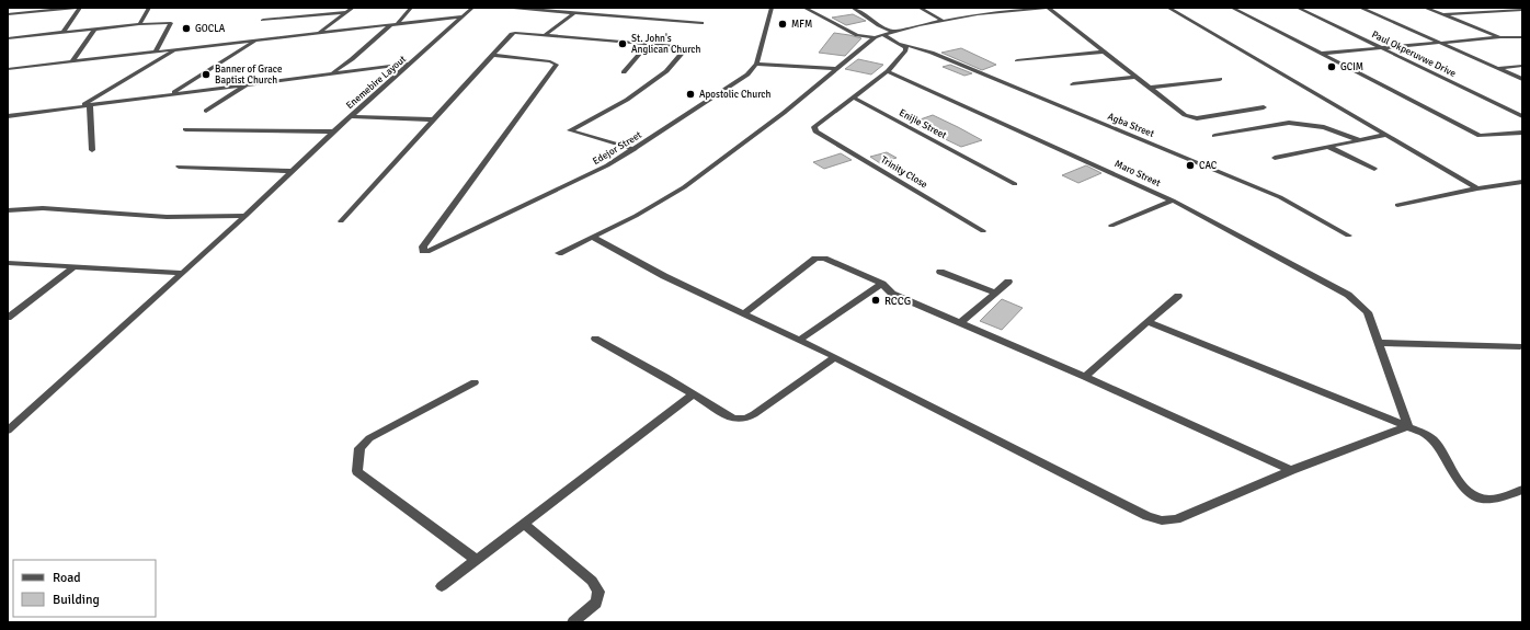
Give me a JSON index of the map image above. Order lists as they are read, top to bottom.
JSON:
{
  "streets": {
    "street": [
      "Paul Okperuvwe Drive",
      "Enemebire Layout",
      "Enijie Street",
      "Agba Street",
      "Edejor Street",
      "Trinity Close",
      "Maro Street"
    ]
  },
  "crossings": [
    ["Enijie Street", "Trinity Close"]
  ],
  "places": [
    "MFM",
    "GOCLA",
    "St. John's Anglican Church",
    "GCIM",
    "Banner of Grace Baptist Church",
    "Apostolic Church",
    "CAC",
    "RCCG"
  ],
  "legend": ["Road", "Building"]
}
